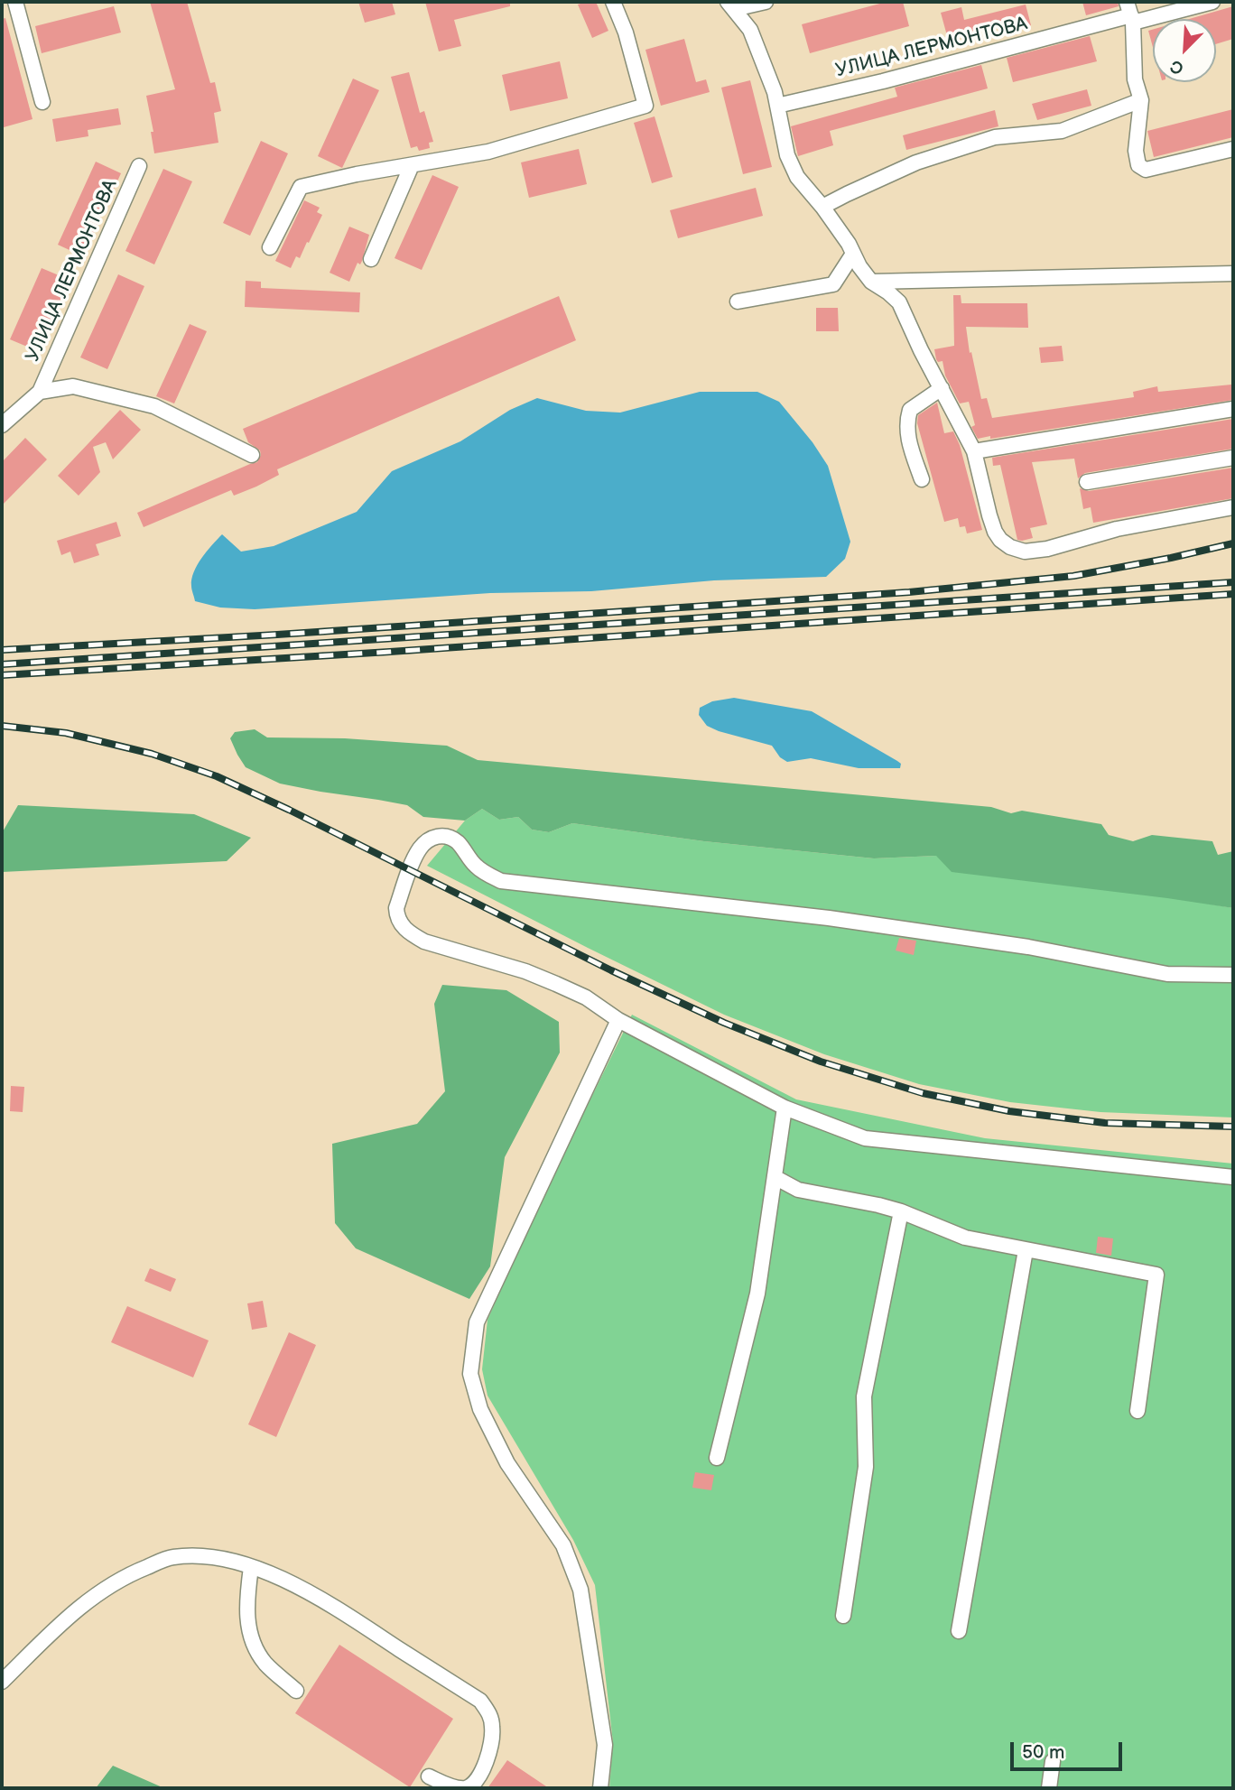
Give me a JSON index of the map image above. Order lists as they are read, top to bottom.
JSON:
{
  "streets": {
    "street": ["УЛИЦА ЛЕРМОНТОВА"]
  },
  "scale_bar": "50 m",
  "north": "bottom left"
}
